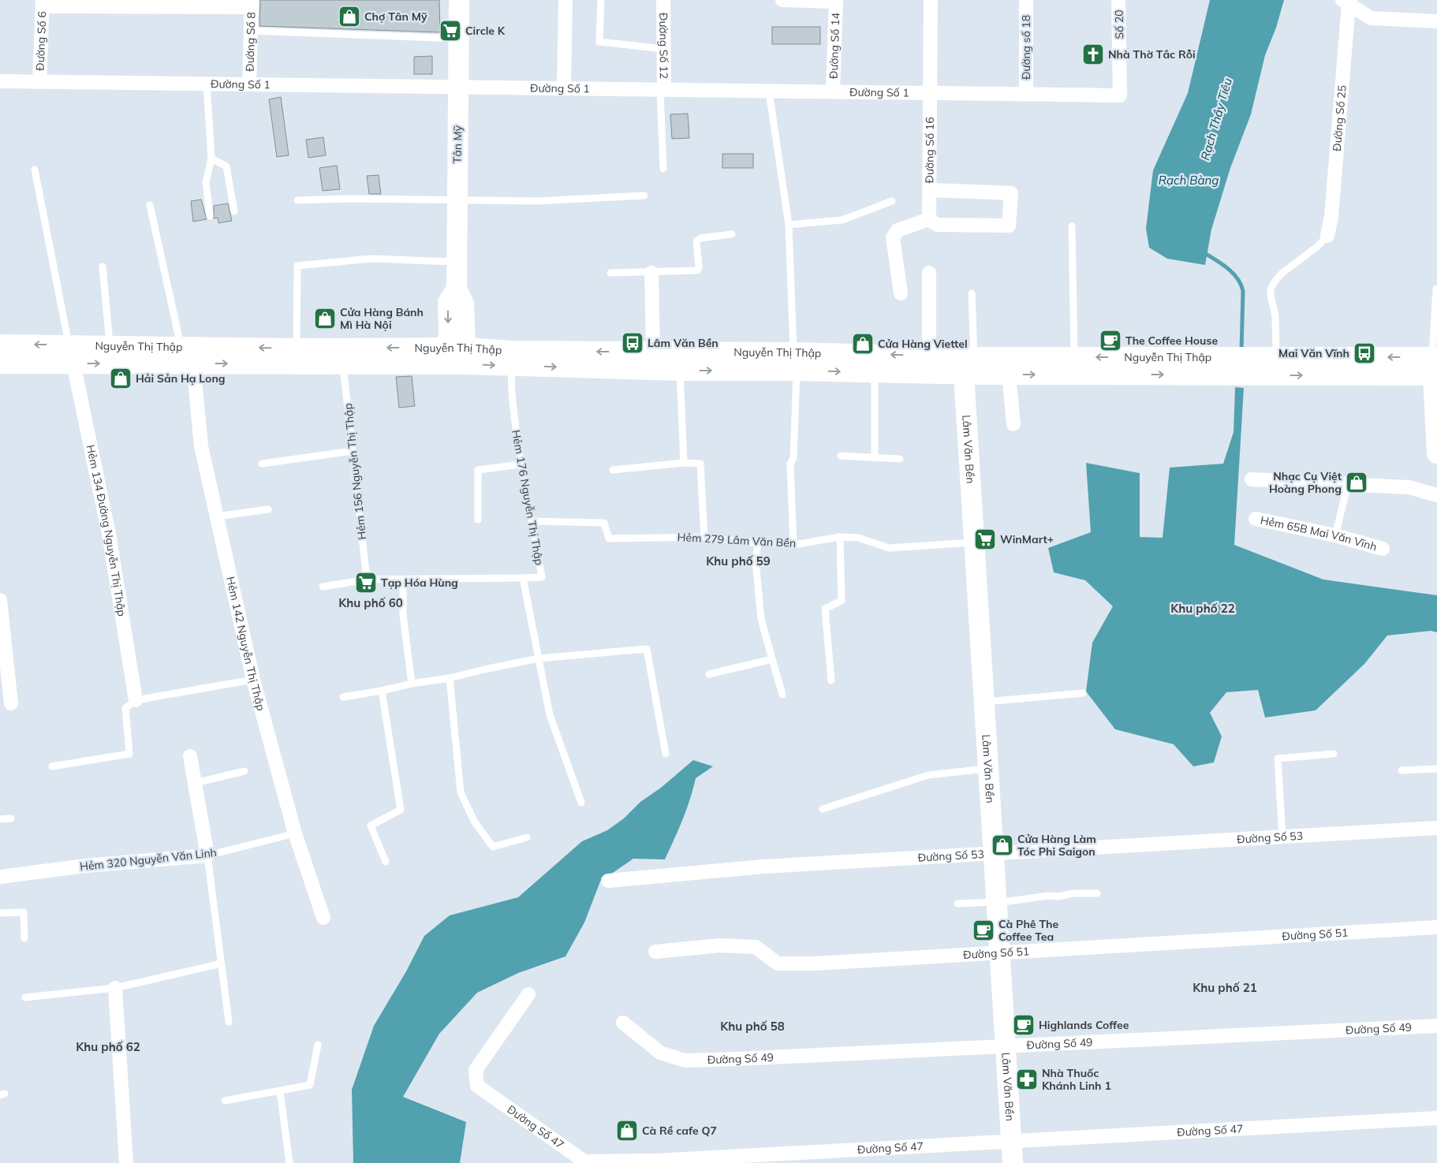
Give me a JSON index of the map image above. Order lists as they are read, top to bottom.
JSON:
{
  "streets": {
    "main road": ["Tân Mỹ", "Nguyễn Thị Thập", "Lâm Văn Bền"],
    "street": [
      "Số 20",
      "Đường Số 6",
      "Đường Số 8",
      "Đường Số 12",
      "Đường Số 14",
      "Đường số 18",
      "Đường Số 1",
      "Đường Số 25",
      "Đường Số 16",
      "Hẻm 134 Đường Nguyễn Thị Thập",
      "Hẻm 65B Mai Văn Vĩnh",
      "Hẻm 142 Nguyễn Thị Thập",
      "Đường Số 53",
      "Hẻm 320 Nguyễn Văn Linh",
      "Đường Số 51",
      "Đường Số 49",
      "Đường Số 47"
    ],
    "lane": ["Hẻm 156 Nguyễn Thị Thập", "Hẻm 176 Nguyễn Thị Thập", "Hẻm 279 Lâm Văn Bền"]
  },
  "crossings": [
    ["Số 20", "Đường Số 1"],
    ["Đường Số 6", "Đường Số 1"],
    ["Đường Số 8", "Đường Số 1"],
    ["Đường Số 12", "Đường Số 1"],
    ["Đường Số 14", "Đường Số 1"],
    ["Đường số 18", "Đường Số 1"],
    ["Đường Số 1", "Tân Mỹ"],
    ["Đường Số 1", "Đường Số 16"],
    ["Tân Mỹ", "Nguyễn Thị Thập"],
    ["Nguyễn Thị Thập", "Lâm Văn Bền"],
    ["Nguyễn Thị Thập", "Hẻm 156 Nguyễn Thị Thập"],
    ["Nguyễn Thị Thập", "Hẻm 176 Nguyễn Thị Thập"],
    ["Nguyễn Thị Thập", "Hẻm 134 Đường Nguyễn Thị Thập"],
    ["Nguyễn Thị Thập", "Hẻm 142 Nguyễn Thị Thập"],
    ["Lâm Văn Bền", "Hẻm 279 Lâm Văn Bền"],
    ["Lâm Văn Bền", "Đường Số 53"],
    ["Lâm Văn Bền", "Đường Số 51"],
    ["Lâm Văn Bền", "Đường Số 49"],
    ["Lâm Văn Bền", "Đường Số 47"],
    ["Hẻm 176 Nguyễn Thị Thập", "Hẻm 279 Lâm Văn Bền"],
    ["Hẻm 142 Nguyễn Thị Thập", "Hẻm 320 Nguyễn Văn Linh"]
  ],
  "districts": [
    "Khu phố 59",
    "Khu phố 60",
    "Khu phố 22",
    "Khu phố 21",
    "Khu phố 58",
    "Khu phố 62"
  ],
  "water": ["Rạch Thầy Tiêu", "Rạch Bàng"],
  "places": {
    "shop": [
      "Chợ Tân Mỹ",
      "Cửa Hàng Bánh Mì Hà Nội",
      "Cửa Hàng Viettel",
      "Hải Sản Hạ Long",
      "Nhạc Cụ Việt Hoàng Phong",
      "Cửa Hàng Làm Tóc Phi Saigon",
      "Cà Rề cafe Q7"
    ],
    "supermarket": ["Circle K", "WinMart+", "Tạp Hóa Hùng"],
    "church": ["Nhà Thờ Tắc Rỗi"],
    "cafe": ["The Coffee House", "Cà Phê The Coffee Tea", "Highlands Coffee"],
    "bus stop": ["Lâm Văn Bền", "Mai Văn Vĩnh"],
    "pharmacy": ["Nhà Thuốc Khánh Linh 1"]
  }
}
